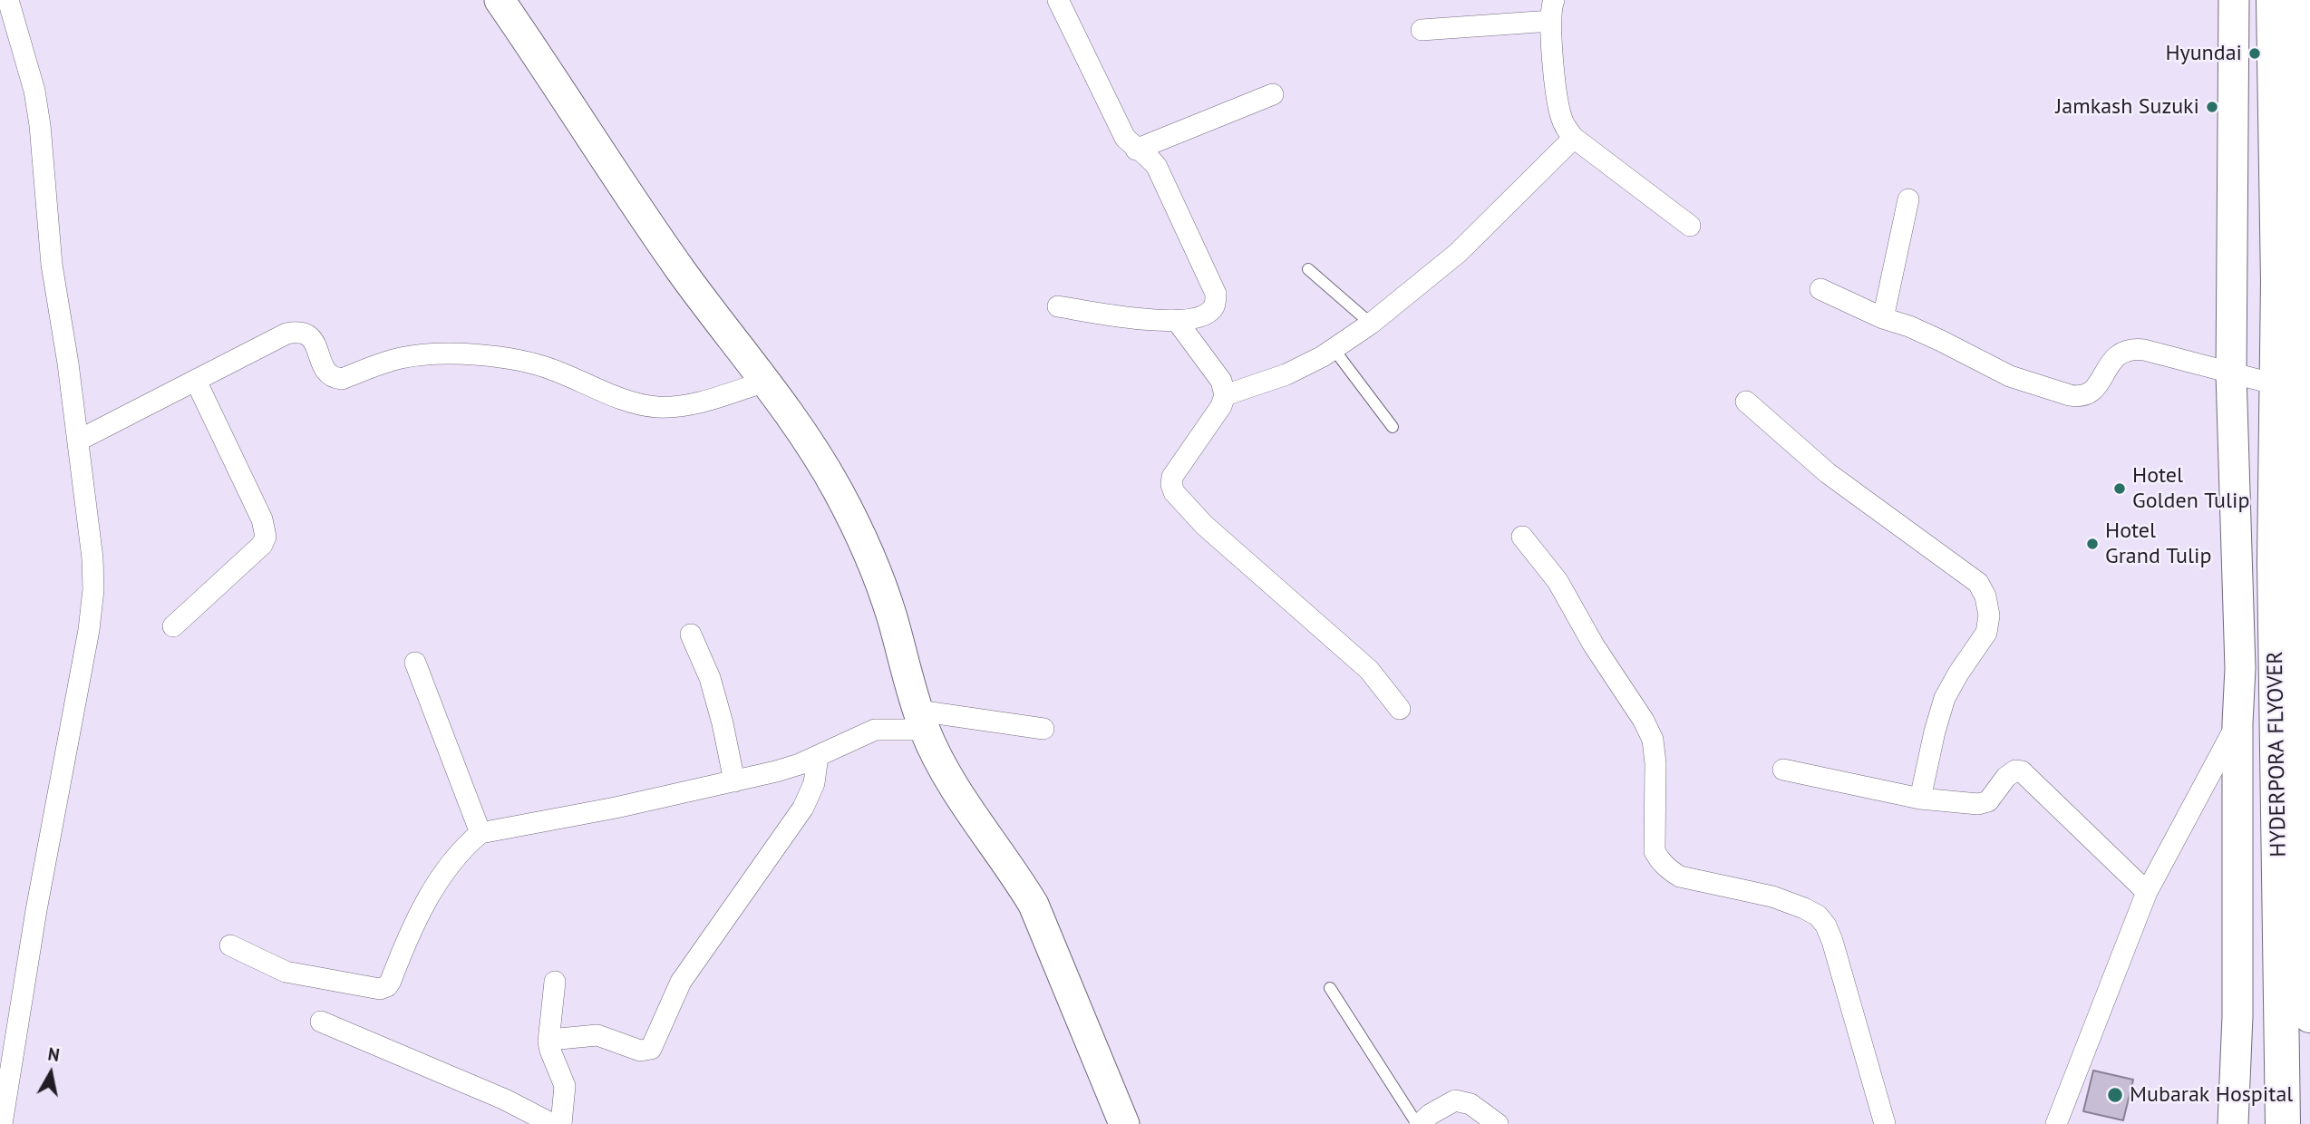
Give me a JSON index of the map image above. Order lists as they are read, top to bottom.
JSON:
{
  "streets": {
    "highway": ["HYDERPORA FLYOVER"]
  },
  "places": [
    "Hyundai",
    "Jamkash Suzuki",
    "Hotel Golden Tulip",
    "Hotel Grand Tulip",
    "Mubarak Hospital"
  ],
  "north": "top"
}
